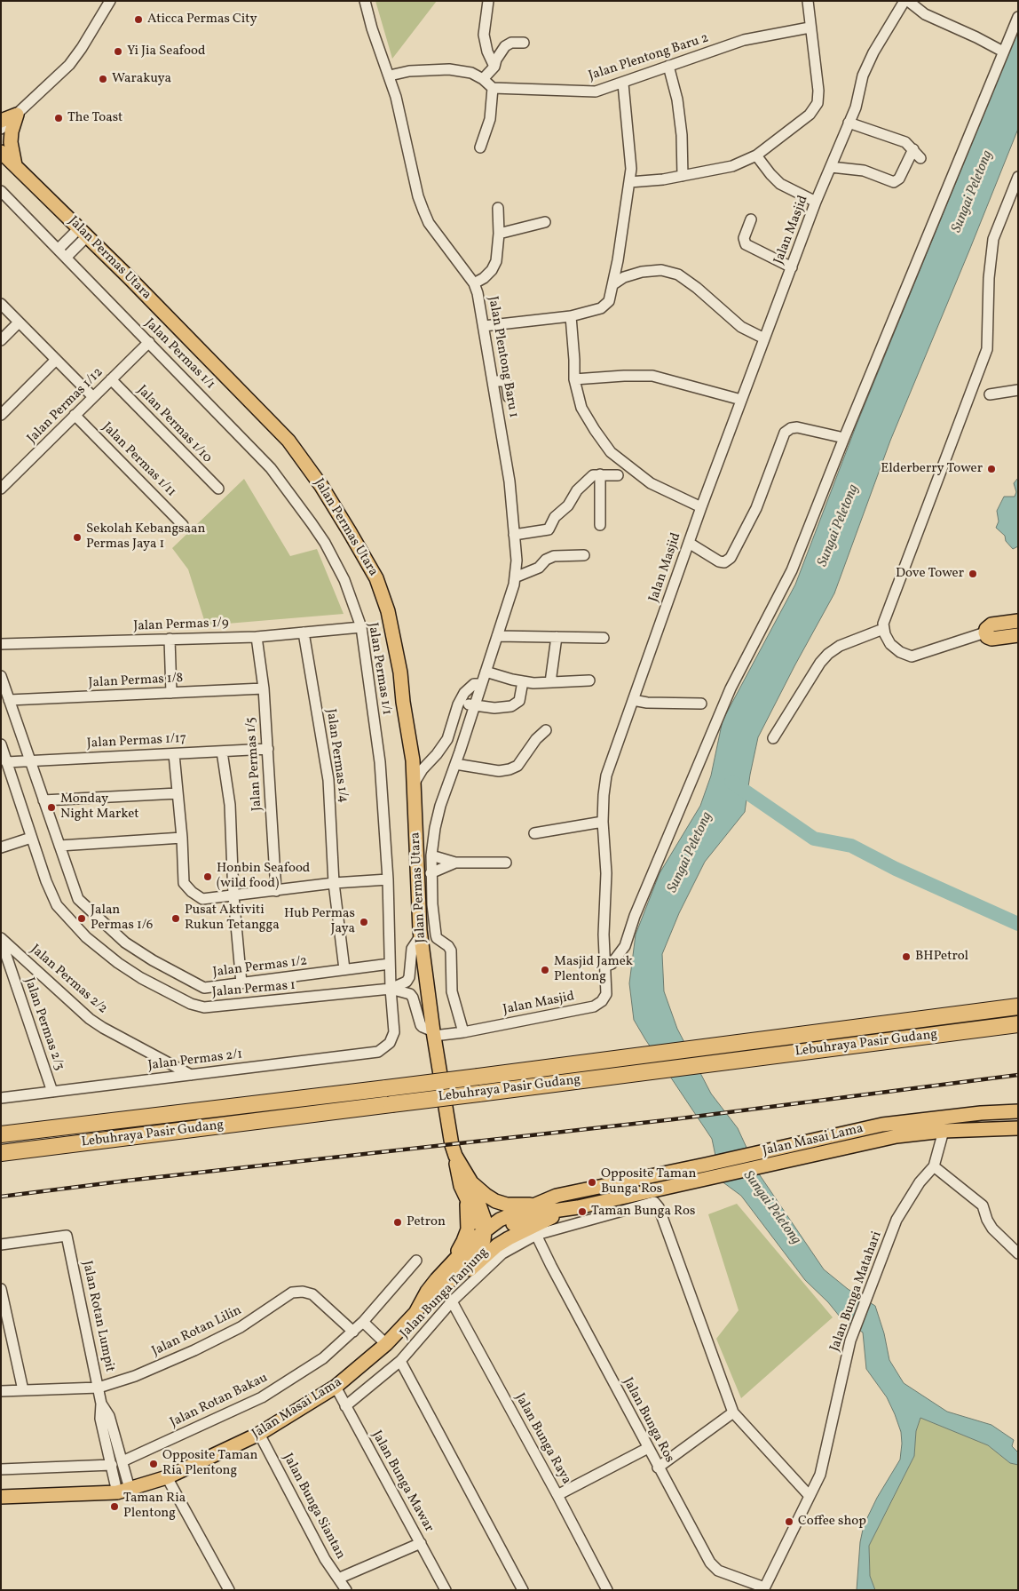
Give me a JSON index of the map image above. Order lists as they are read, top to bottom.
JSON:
{
  "streets": {
    "highway": ["Lebuhraya Pasir Gudang"],
    "main road": ["Jalan Permas Utara", "Jalan Masai Lama"],
    "street": [
      "Jalan Plentong Baru 2",
      "Jalan Masjid",
      "Jalan Permas 1/1",
      "Jalan Plentong Baru 1",
      "Jalan Permas 1/12",
      "Jalan Permas 1/10",
      "Jalan Permas 1/11",
      "Jalan Permas 1/9",
      "Jalan Permas 1/8",
      "Jalan Permas 1/17",
      "Jalan Permas 1/4",
      "Jalan Permas 1/5",
      "Jalan Permas 1/2",
      "Jalan Permas 2/2",
      "Jalan Permas 1",
      "Jalan Permas 2/3",
      "Jalan Permas 2/1",
      "Jalan Bunga Matahari",
      "Jalan Bunga Tanjung",
      "Jalan Rotan Lumpit",
      "Jalan Rotan Lilin",
      "Jalan Rotan Bakau",
      "Jalan Bunga Ros",
      "Jalan Bunga Raya",
      "Jalan Bunga Mawar",
      "Jalan Bunga Siantan"
    ]
  },
  "crossings": [
    ["Jalan Masjid", "Jalan Permas Utara"],
    ["Jalan Masjid", "Jalan Plentong Baru 1"],
    ["Jalan Masjid", "Jalan Permas 1"],
    ["Jalan Permas Utara", "Jalan Permas 1"],
    ["Jalan Permas Utara", "Jalan Masai Lama"],
    ["Jalan Permas 1/1", "Jalan Permas 1/12"],
    ["Jalan Permas 1/1", "Jalan Permas 1/9"],
    ["Jalan Permas 1/1", "Jalan Permas 1/2"],
    ["Jalan Permas 1/1", "Jalan Permas 1"],
    ["Jalan Permas 1/1", "Jalan Permas 2/1"],
    ["Jalan Permas 1/12", "Jalan Permas 1/10"],
    ["Jalan Permas 1/12", "Jalan Permas 1/11"],
    ["Jalan Permas 1/9", "Jalan Permas 1/4"],
    ["Jalan Permas 1/9", "Jalan Permas 1/5"],
    ["Jalan Permas 1/8", "Jalan Permas 1/5"],
    ["Jalan Permas 1/8", "Jalan Permas 1/2"],
    ["Jalan Permas 1/17", "Jalan Permas 1/5"],
    ["Jalan Permas 1/17", "Jalan Permas 1/2"],
    ["Jalan Permas 1/17", "Jalan Permas 1"],
    ["Jalan Permas 1/4", "Jalan Permas 1/2"],
    ["Jalan Permas 2/2", "Jalan Permas 2/3"],
    ["Jalan Permas 2/2", "Jalan Permas 2/1"],
    ["Jalan Permas 2/3", "Jalan Permas 2/1"],
    ["Jalan Masai Lama", "Jalan Bunga Matahari"],
    ["Jalan Masai Lama", "Jalan Rotan Lumpit"],
    ["Jalan Masai Lama", "Jalan Bunga Mawar"],
    ["Jalan Masai Lama", "Jalan Bunga Siantan"],
    ["Jalan Bunga Matahari", "Jalan Bunga Ros"],
    ["Jalan Bunga Tanjung", "Jalan Bunga Ros"],
    ["Jalan Bunga Tanjung", "Jalan Bunga Raya"],
    ["Jalan Bunga Tanjung", "Jalan Bunga Mawar"],
    ["Jalan Rotan Lumpit", "Jalan Rotan Lilin"],
    ["Jalan Rotan Lumpit", "Jalan Rotan Bakau"],
    ["Jalan Rotan Lilin", "Jalan Rotan Bakau"]
  ],
  "water": ["Sungai Peletong"],
  "places": [
    "Aticca Permas City",
    "Yi Jia Seafood",
    "Warakuya",
    "The Toast",
    "Elderberry Tower",
    "Sekolah Kebangsaan Permas Jaya 1",
    "Dove Tower",
    "Monday Night Market",
    "Honbin Seafood (wild food)",
    "Jalan Permas 1/6",
    "Pusat Aktiviti Rukun Tetangga",
    "Hub Permas Jaya",
    "BHPetrol",
    "Masjid Jamek Plentong",
    "Opposite Taman Bunga Ros",
    "Taman Bunga Ros",
    "Petron",
    "Opposite Taman Ria Plentong",
    "Taman Ria Plentong",
    "Coffee shop"
  ]
}
